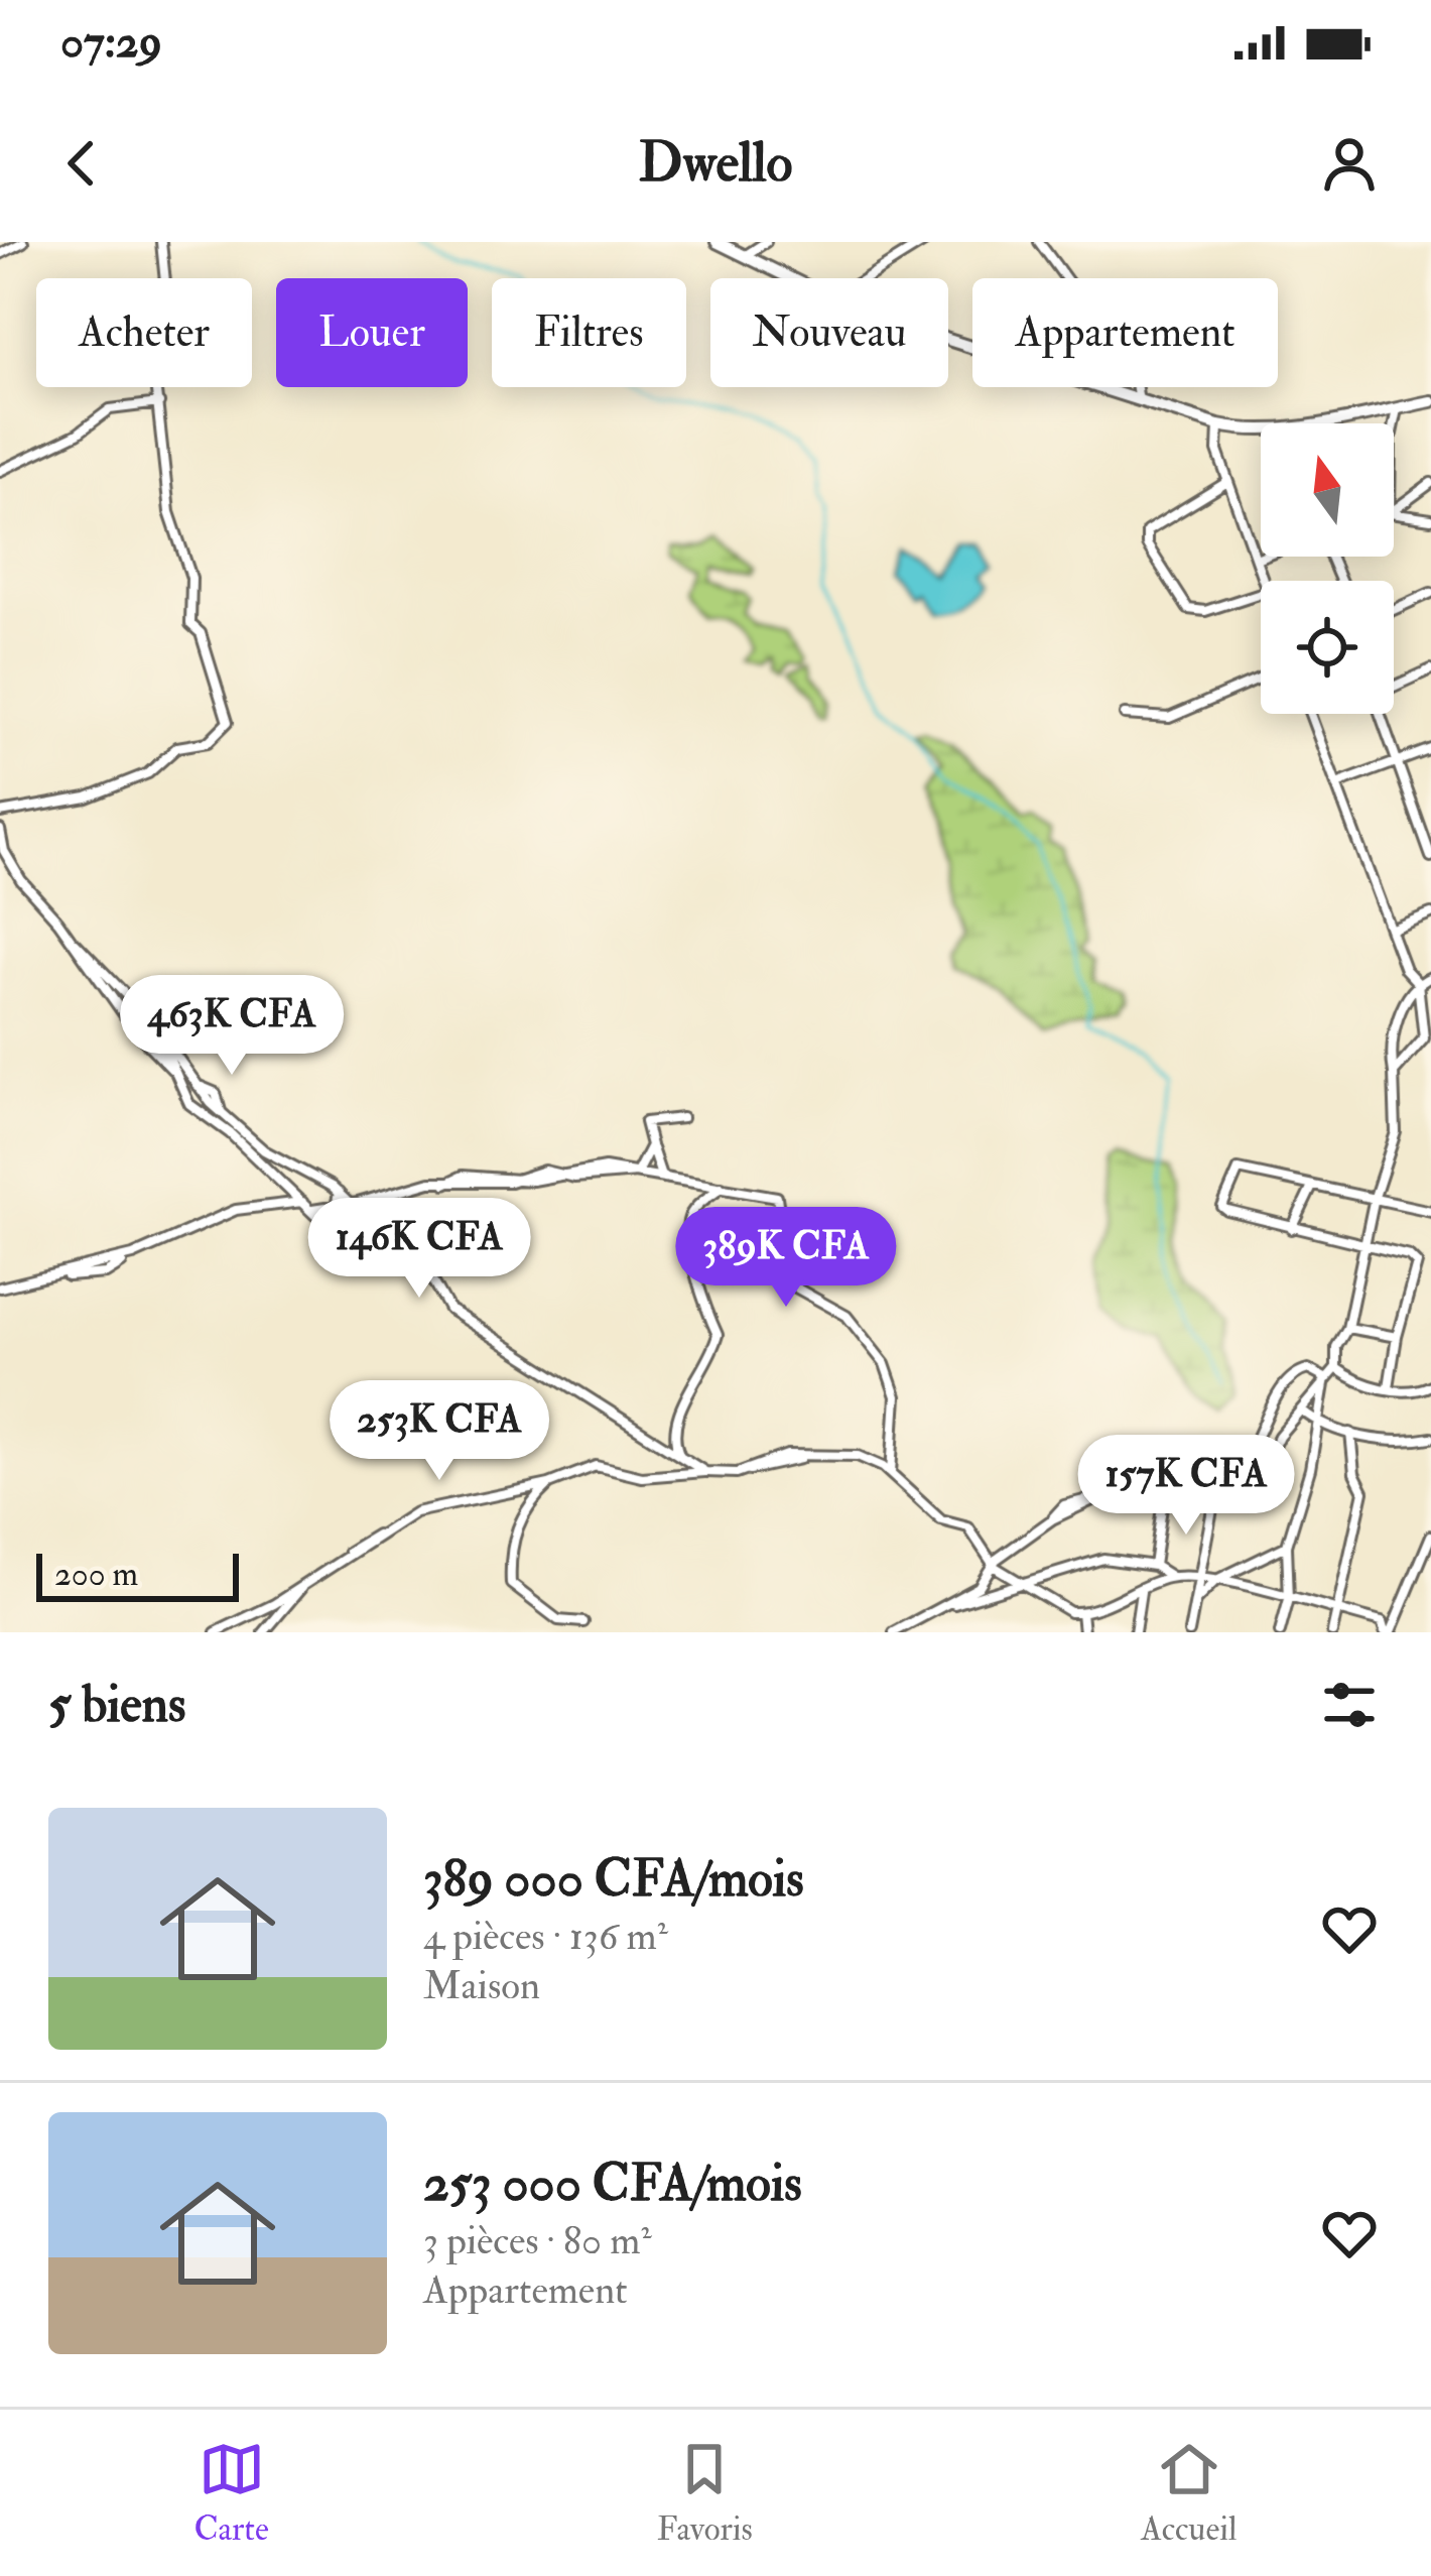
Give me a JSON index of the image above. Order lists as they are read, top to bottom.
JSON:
{
  "scale_bar": "200 m",
  "north": "top",
  "page": {
    "status": "07:29",
    "header": "Dwello",
    "chip": [
      "Acheter",
      "Louer",
      "Filtres",
      "Nouveau",
      "Appartement"
    ],
    "price": [
      "463K CFA",
      "146K CFA",
      "389K CFA",
      "253K CFA",
      "157K CFA"
    ],
    "scale": "200 m",
    "heading": "5 biens",
    "list": [
      {
        "name": "389 000 CFA/mois",
        "note": "4 pièces · 136 m² · Maison"
      },
      {
        "name": "253 000 CFA/mois",
        "note": "3 pièces · 80 m² · Appartement"
      }
    ],
    "tabs": ["Carte", "Favoris", "Accueil"]
  }
}
